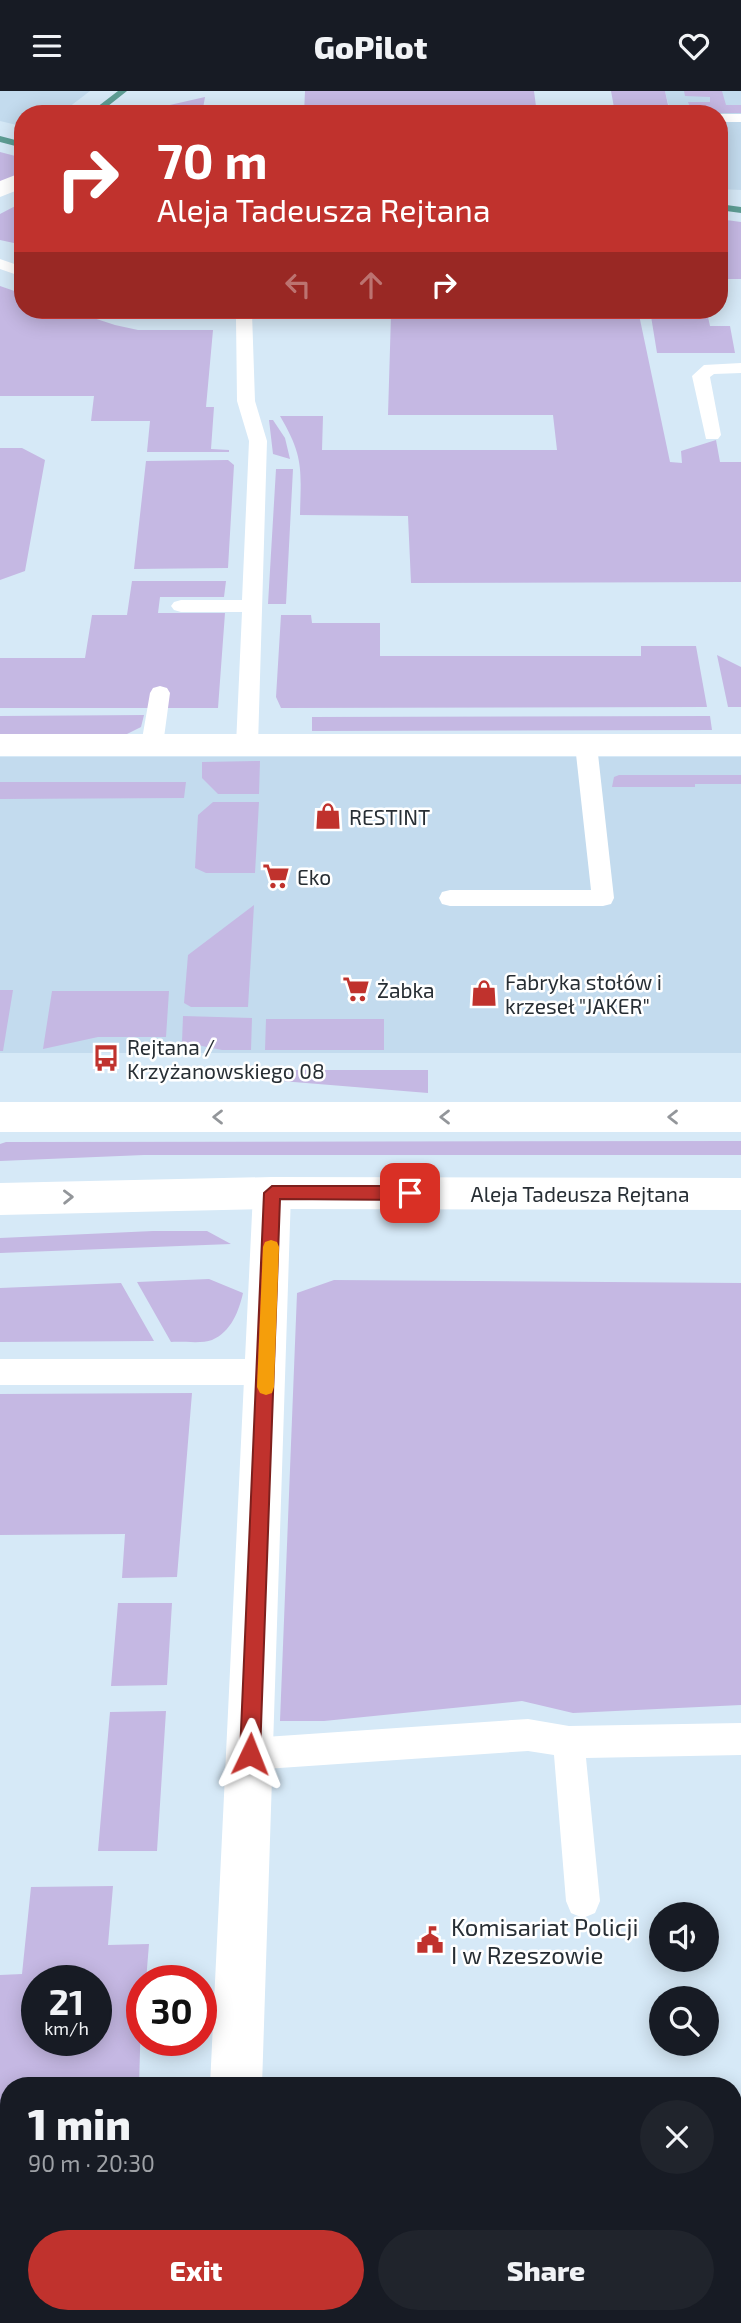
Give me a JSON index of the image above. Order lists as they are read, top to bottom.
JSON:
{
  "streets": {
    "street": ["Aleja Tadeusza Rejtana"]
  },
  "places": {
    "shop": ["RESTINT", "Fabryka stołów i krzeseł \"JAKER\""],
    "supermarket": ["Eko", "Żabka"],
    "bus stop": ["Rejtana / Krzyżanowskiego 08"],
    "public building": ["Komisariat Policji I w Rzeszowie"]
  },
  "page": {
    "header": "GoPilot",
    "turn": ["70 m", "Aleja Tadeusza Rejtana"],
    "speed": "21 km/h",
    "limit": "30",
    "heading": ["1 min", "90 m · 20:30"],
    "buttons": ["Exit", "Share"]
  }
}
